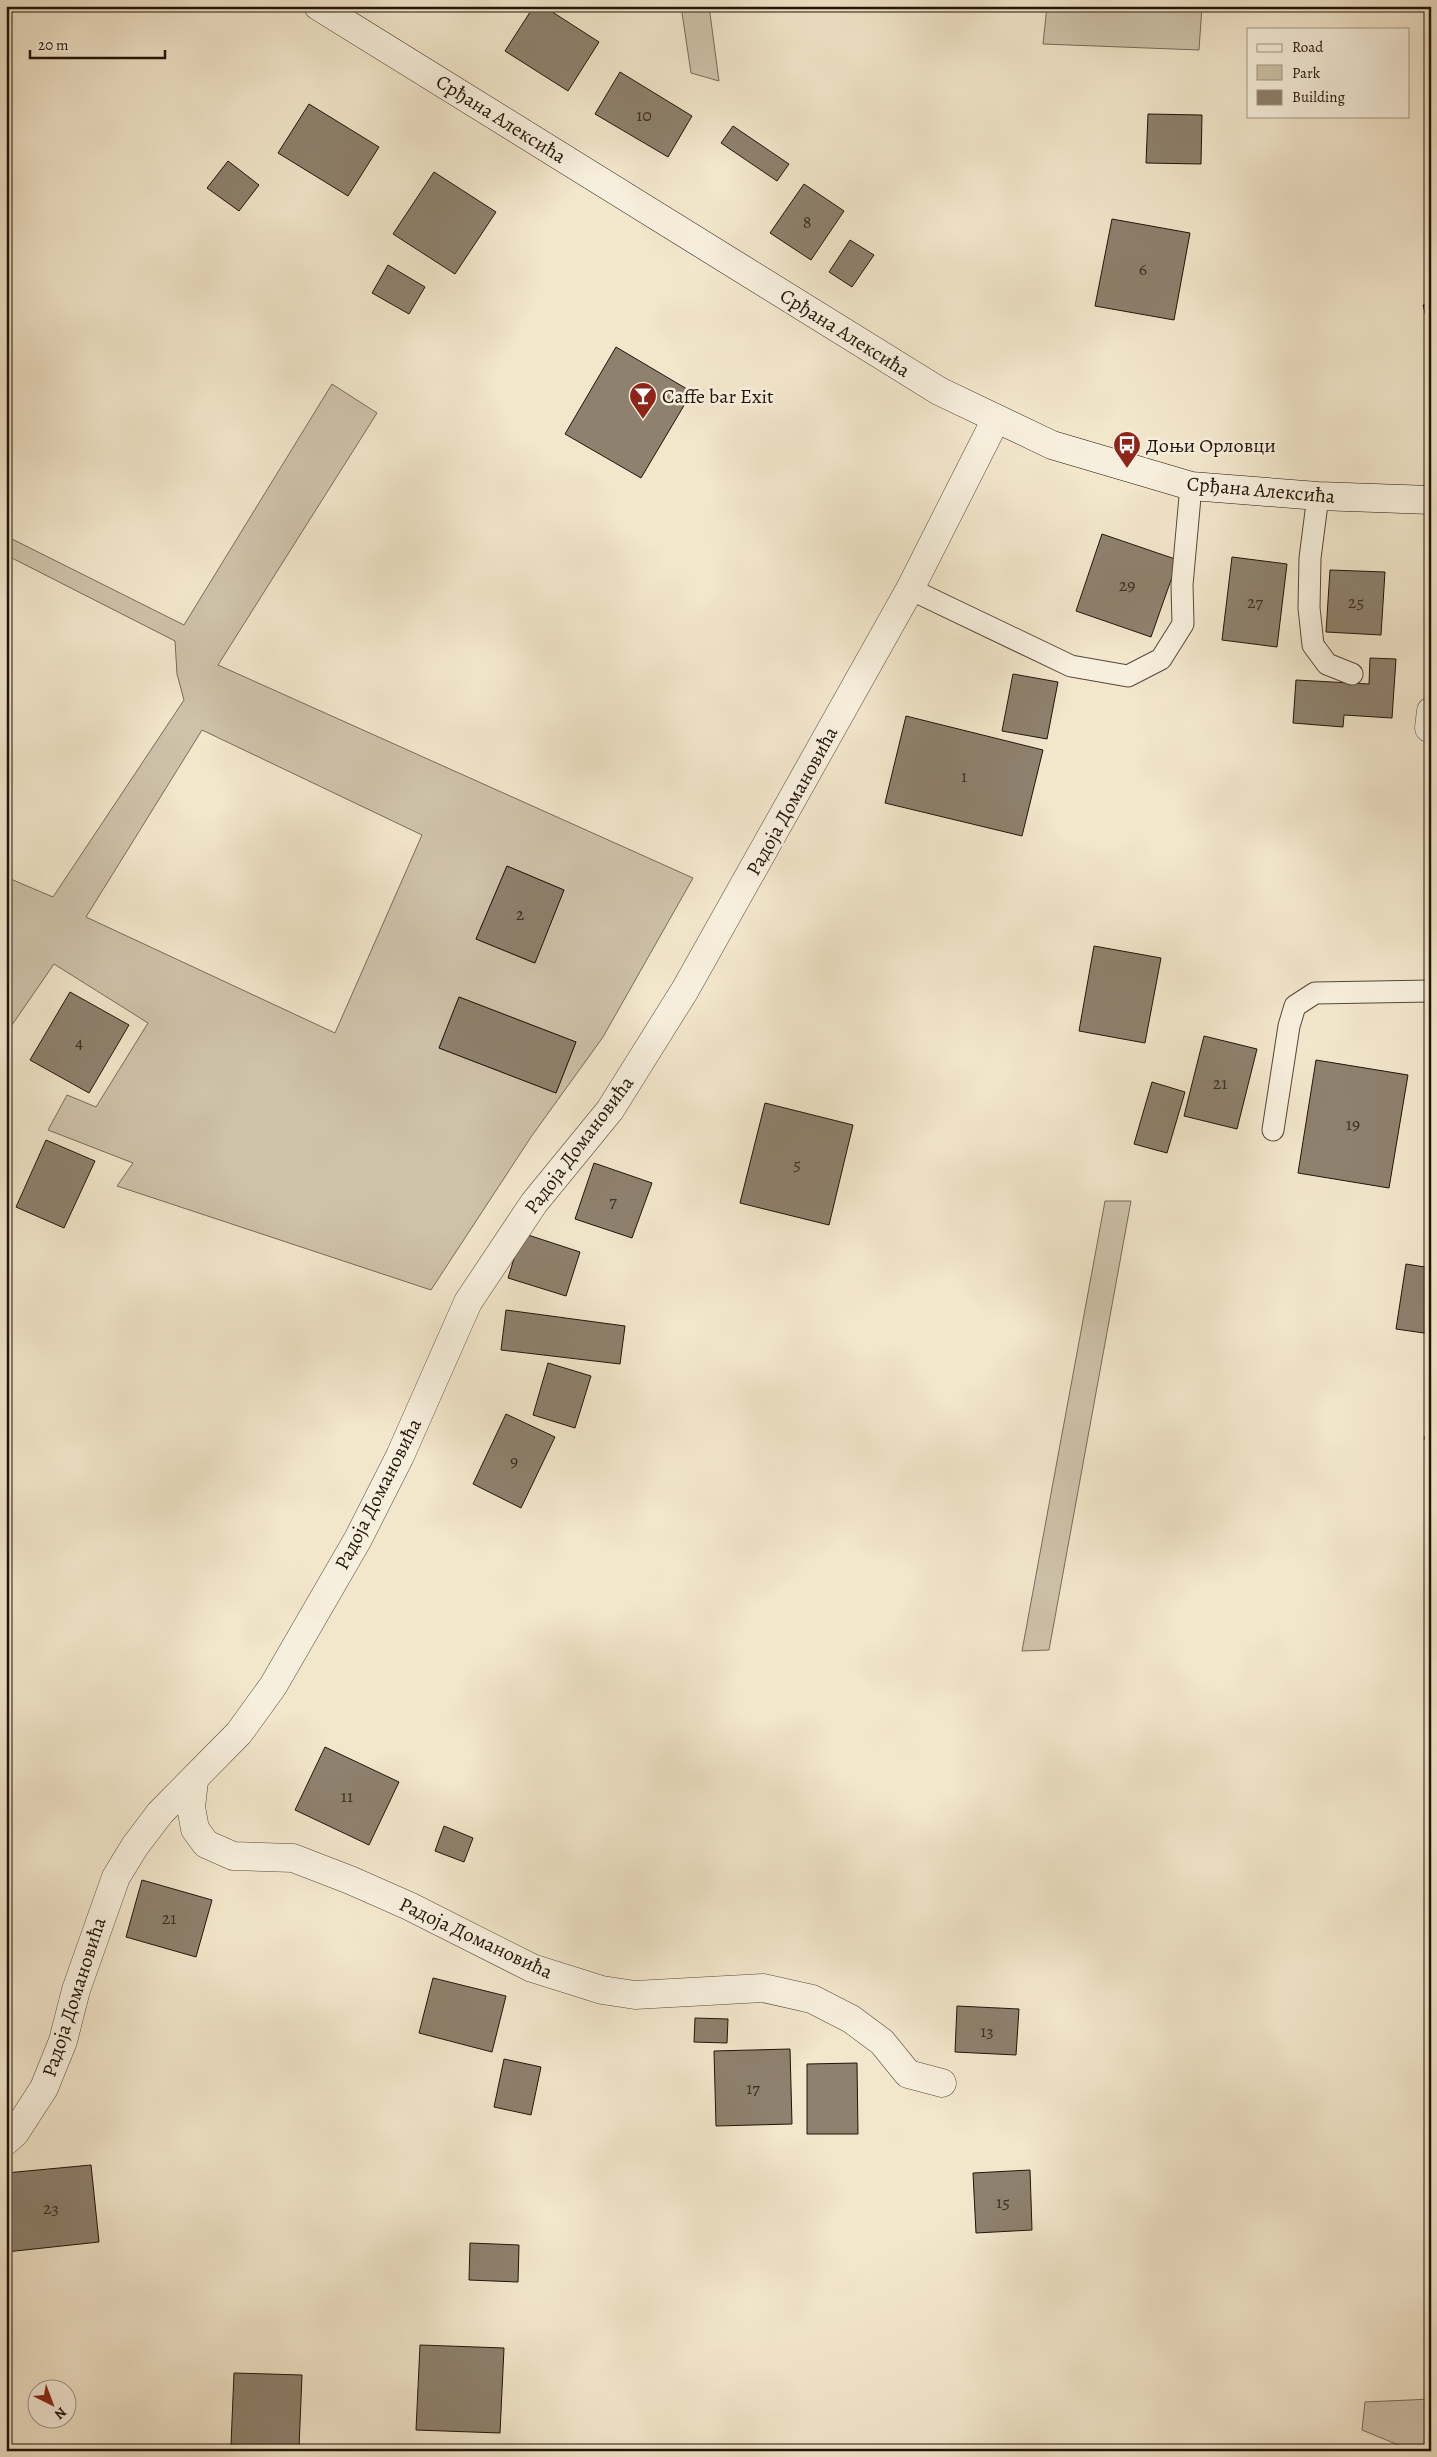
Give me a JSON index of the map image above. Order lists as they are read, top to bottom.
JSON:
{
  "streets": {
    "street": ["Срђана Алексића", "Радоја Домановића"]
  },
  "crossings": [
    ["Срђана Алексића", "Радоја Домановића"]
  ],
  "places": {
    "bar": ["Caffe bar Exit"],
    "bus stop": ["Доњи Орловци"]
  },
  "house_numbers": [
    "10",
    "8",
    "6",
    "29",
    "27",
    "25",
    "1",
    "2",
    "4",
    "21",
    "19",
    "5",
    "7",
    "9",
    "11",
    "21",
    "13",
    "17",
    "15",
    "23"
  ],
  "legend": ["Road", "Park", "Building"],
  "scale_bar": "20 m",
  "north": "bottom right"
}
